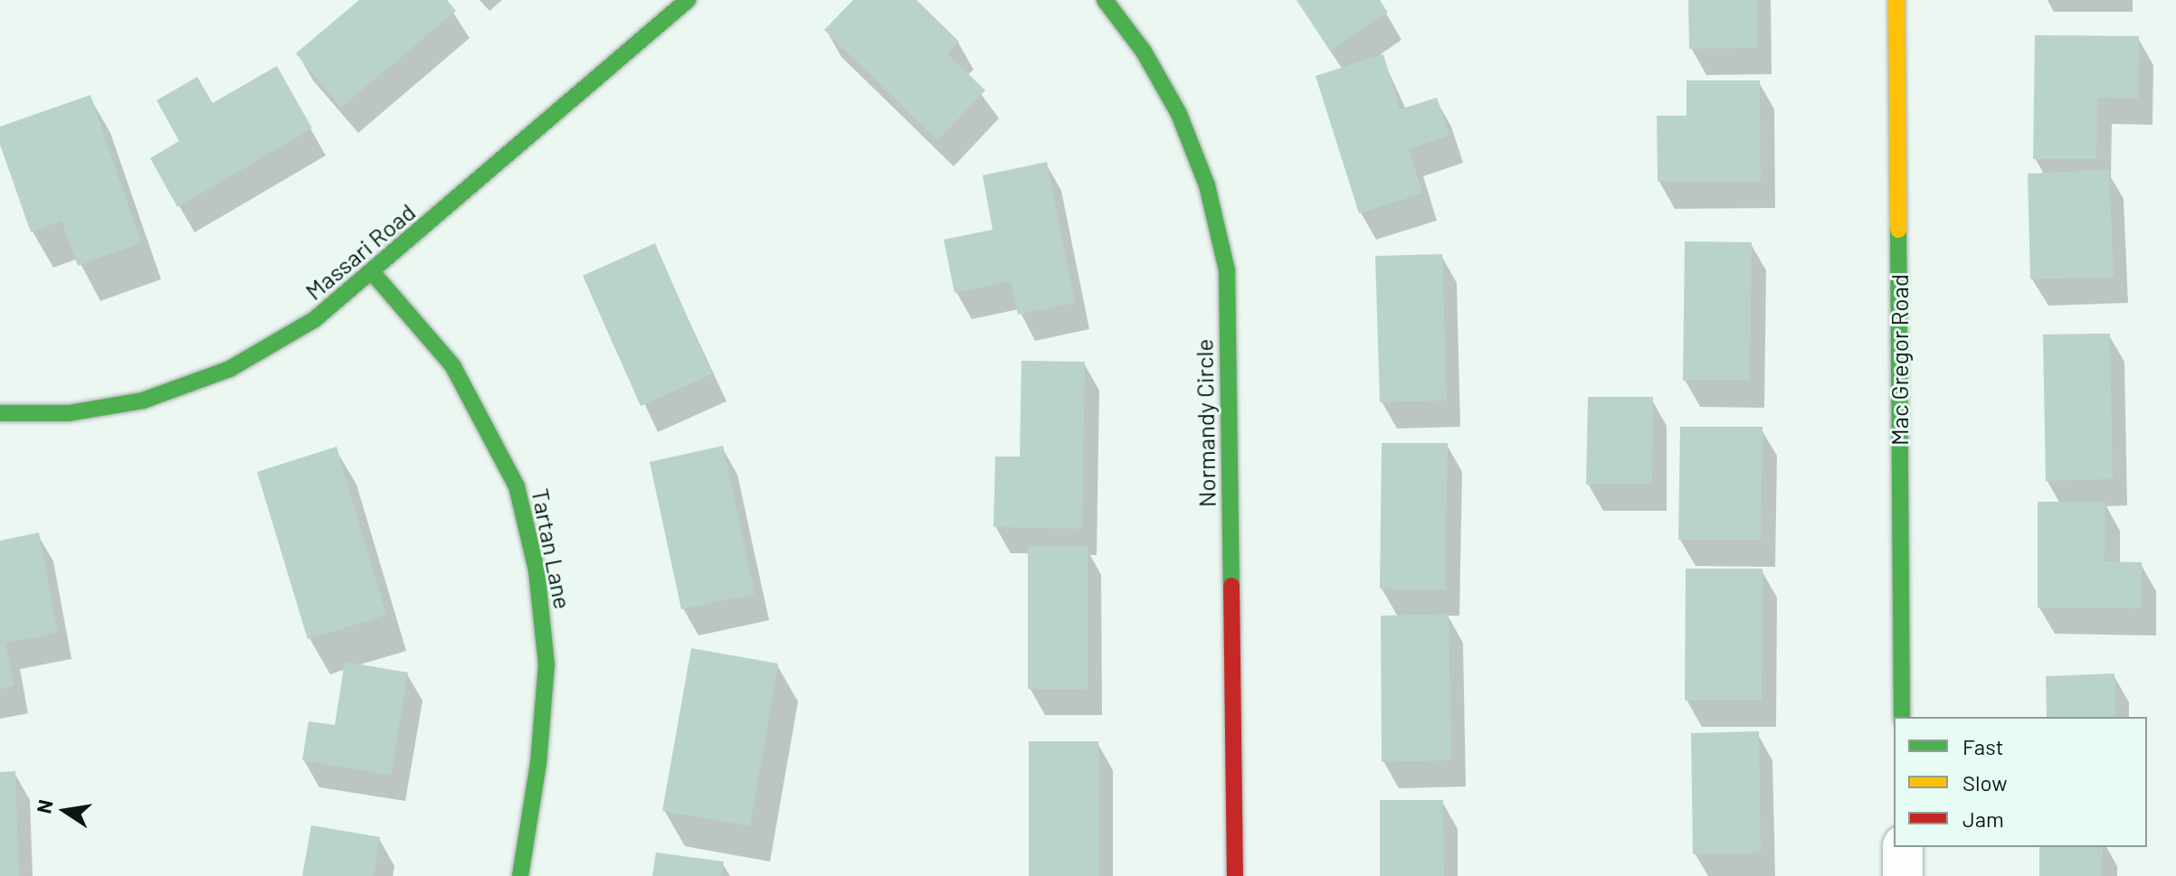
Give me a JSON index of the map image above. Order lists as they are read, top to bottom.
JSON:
{
  "streets": {
    "street": [
      "Massari Road",
      "Mac Gregor Road",
      "Normandy Circle",
      "Tartan Lane"
    ]
  },
  "crossings": [
    ["Massari Road", "Tartan Lane"]
  ],
  "legend": ["Fast", "Slow", "Jam"],
  "north": "left"
}
